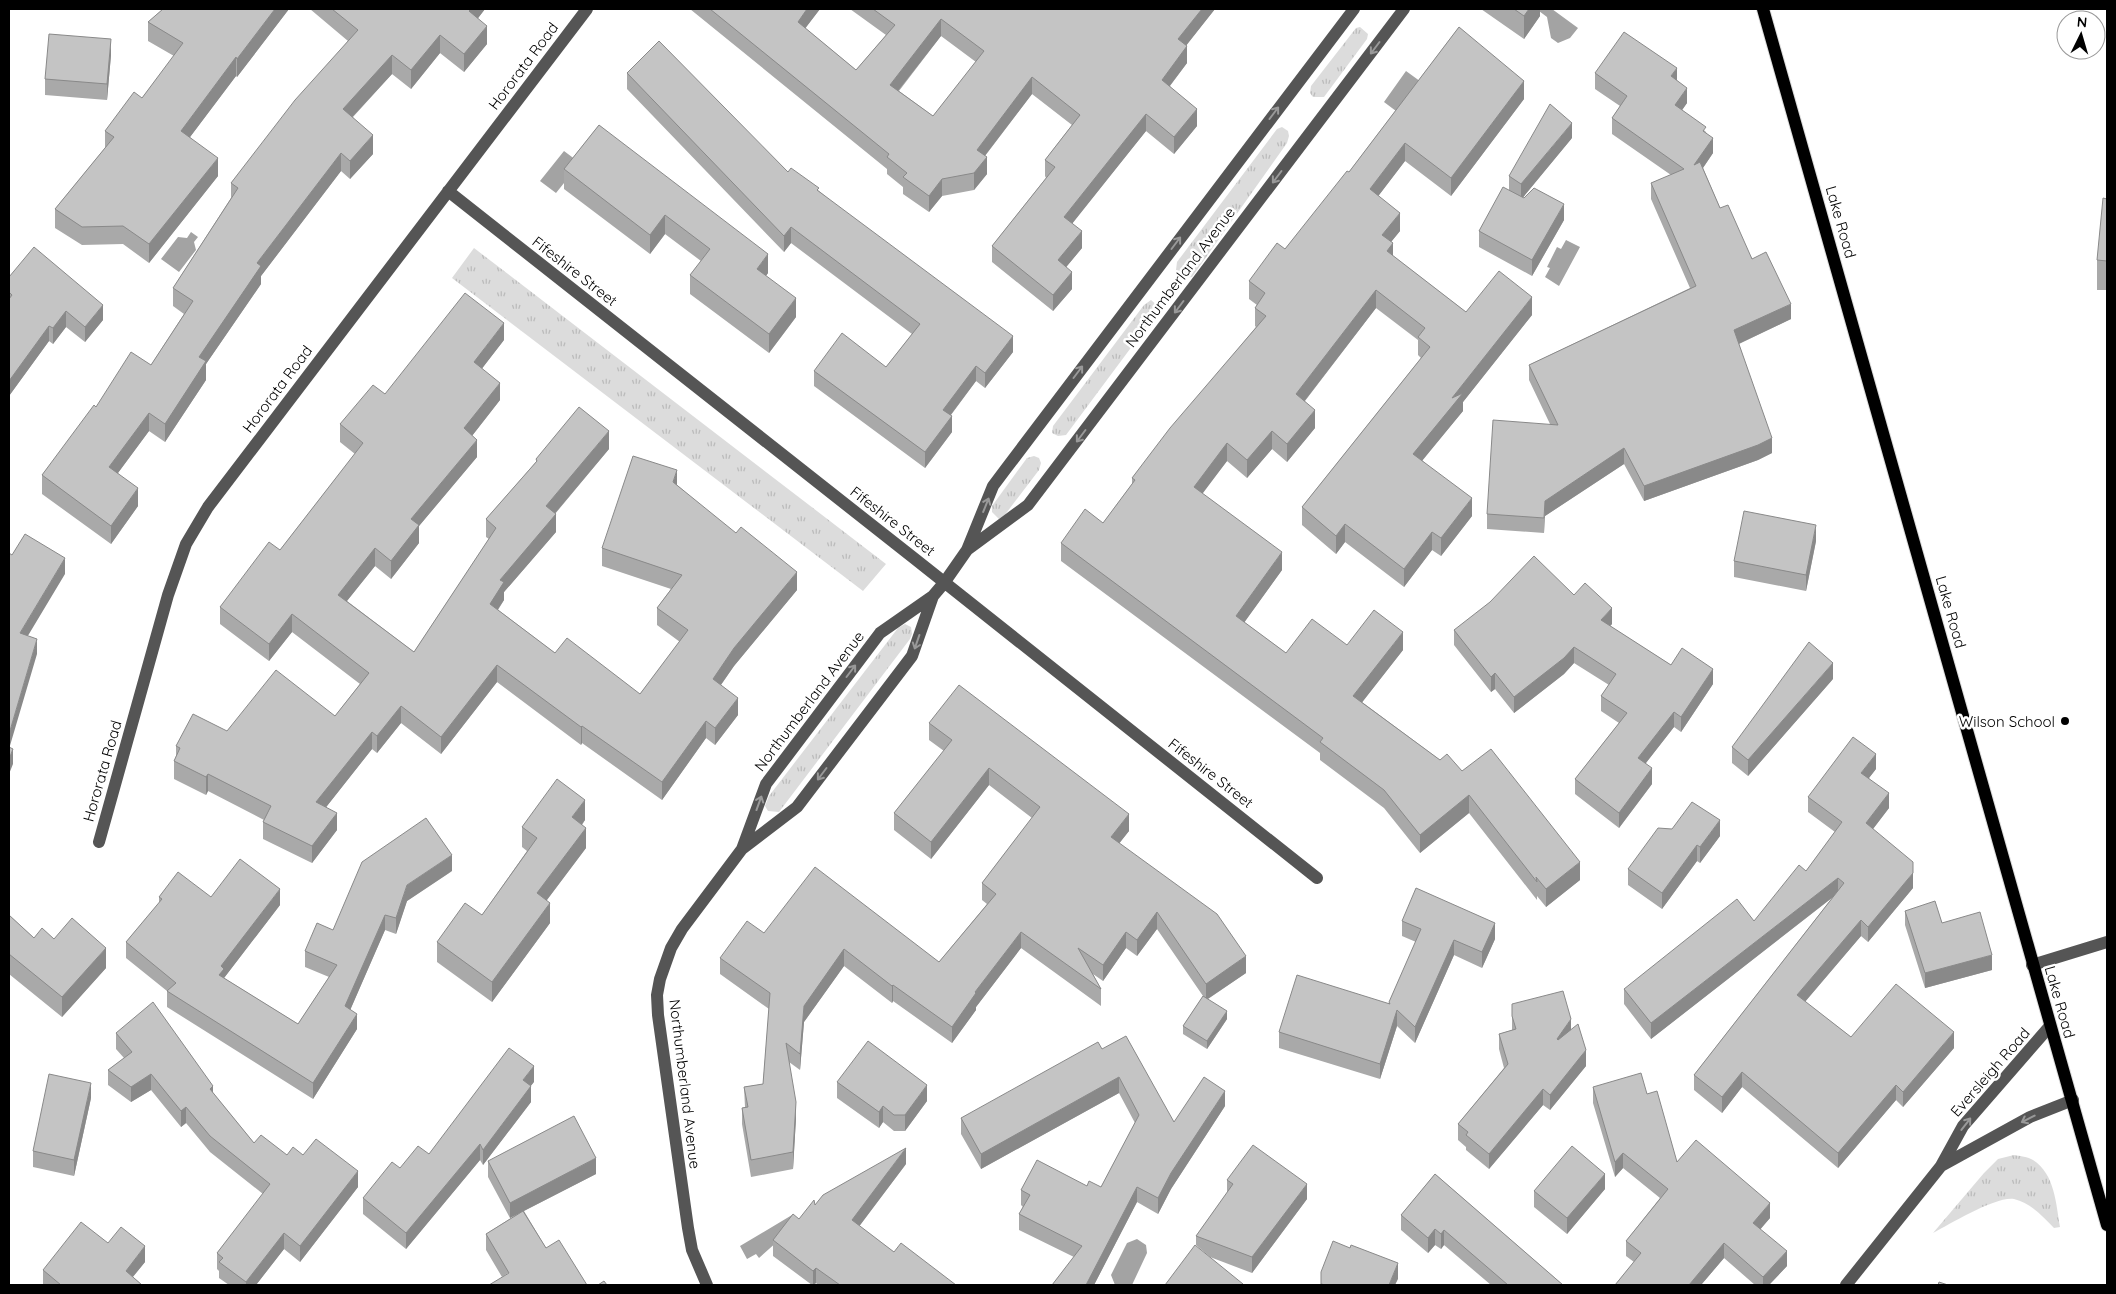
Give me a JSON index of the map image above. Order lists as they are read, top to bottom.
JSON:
{
  "streets": {
    "main road": ["Lake Road"],
    "street": [
      "Hororata Road",
      "Fifeshire Street",
      "Northumberland Avenue",
      "Eversleigh Road"
    ]
  },
  "crossings": [
    ["Hororata Road", "Fifeshire Street"],
    ["Lake Road", "Eversleigh Road"],
    ["Fifeshire Street", "Northumberland Avenue"]
  ],
  "places": ["Wilson School"],
  "north": "top"
}
